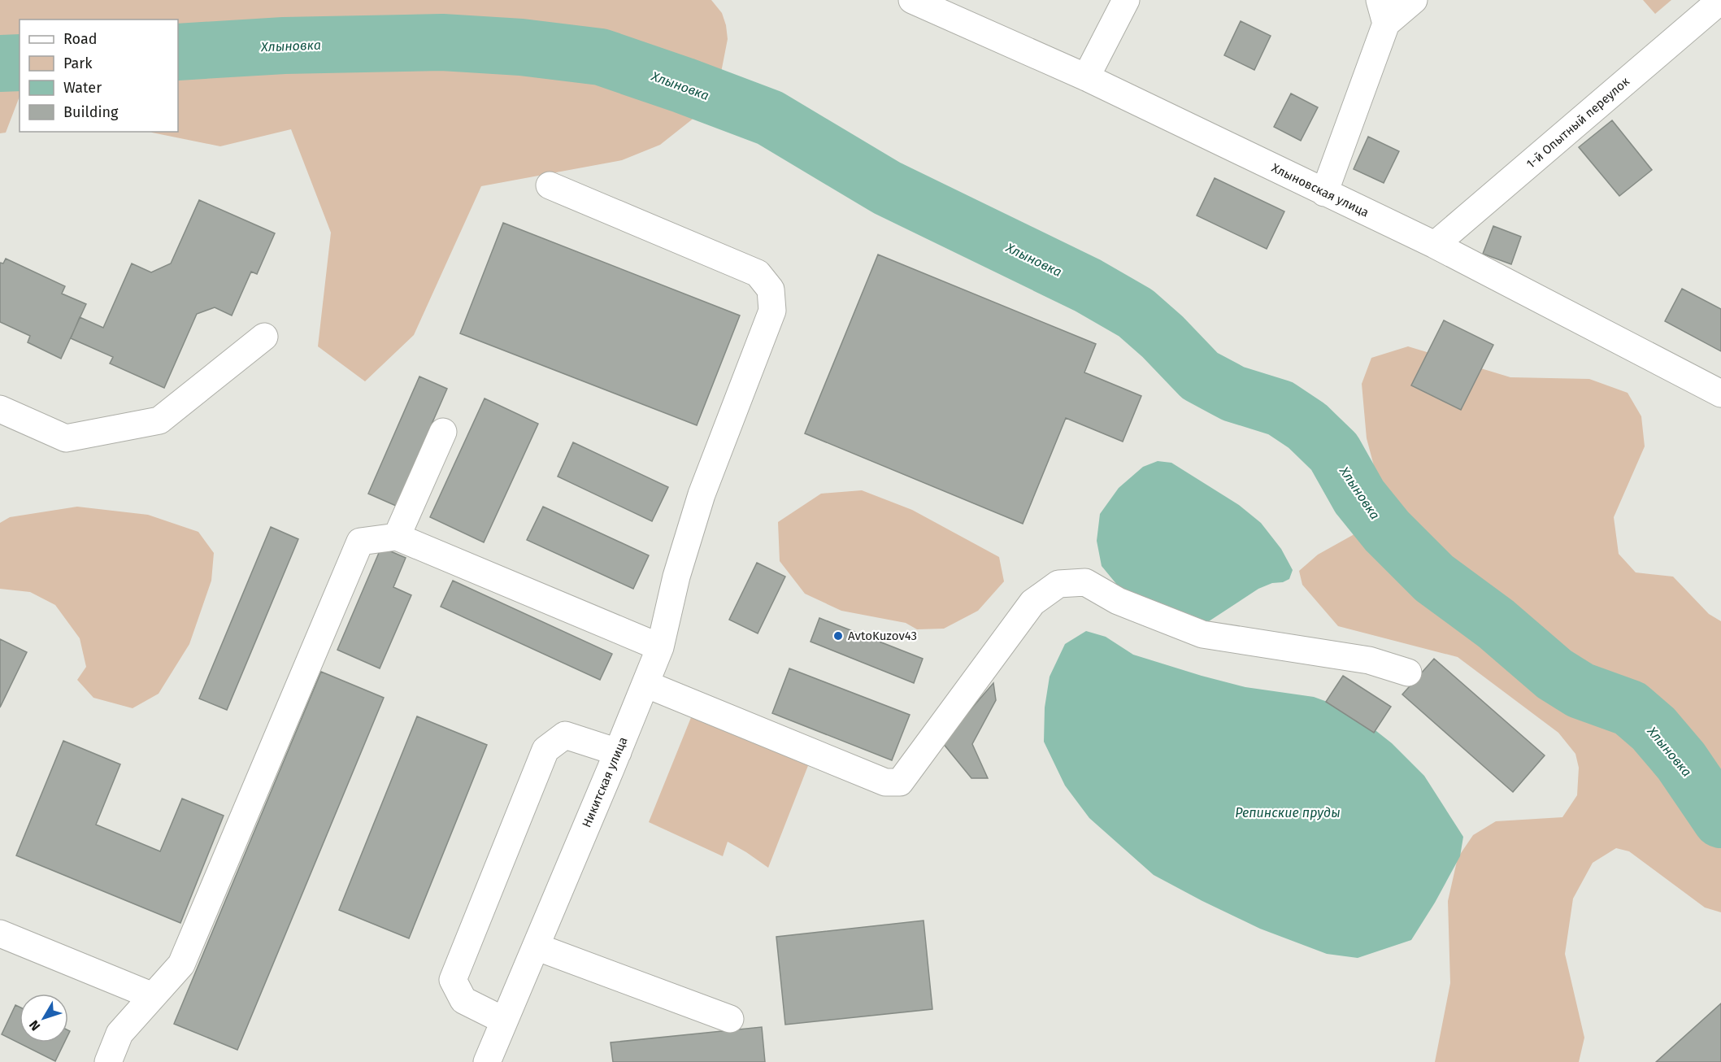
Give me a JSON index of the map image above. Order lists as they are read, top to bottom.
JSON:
{
  "streets": {
    "street": ["1-й Опытный переулок", "Хлыновская улица", "Никитская улица"]
  },
  "crossings": [
    ["1-й Опытный переулок", "Хлыновская улица"]
  ],
  "water": ["Хлыновка", "Репинские пруды"],
  "places": ["AvtoKuzov43"],
  "legend": [
    "Road",
    "Park",
    "Water",
    "Building"
  ],
  "north": "bottom left"
}
